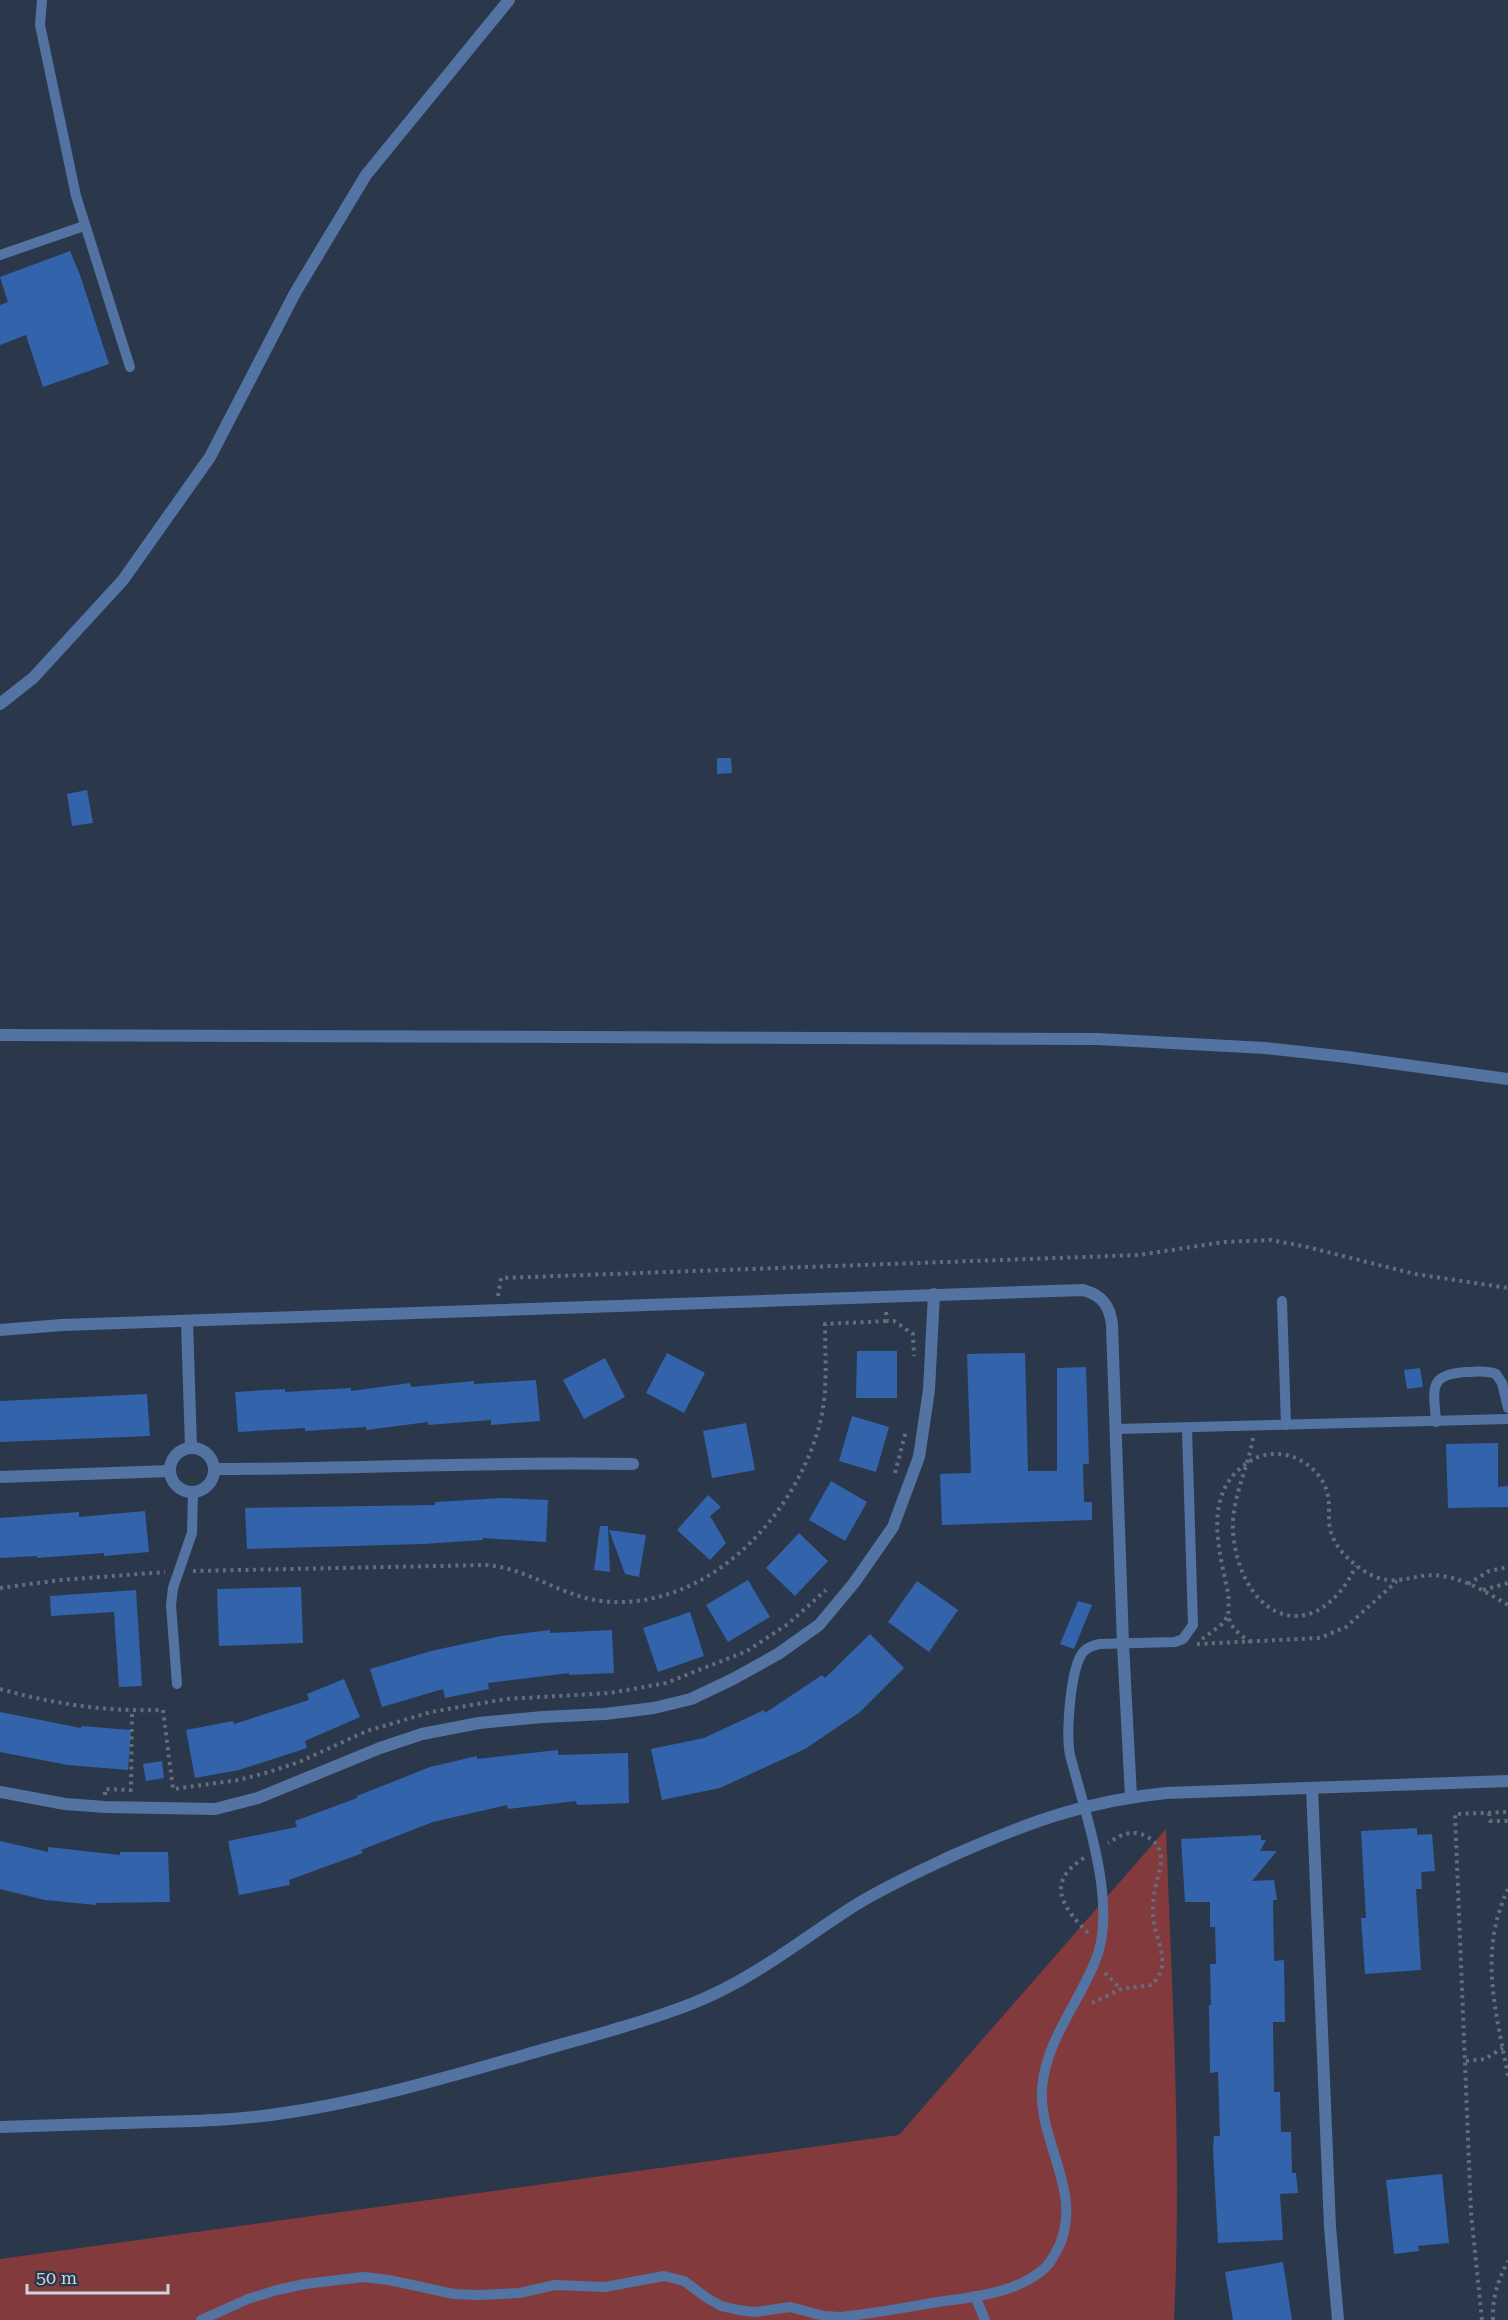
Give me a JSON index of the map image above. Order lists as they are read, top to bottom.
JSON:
{
  "scale_bar": "50 m"
}
